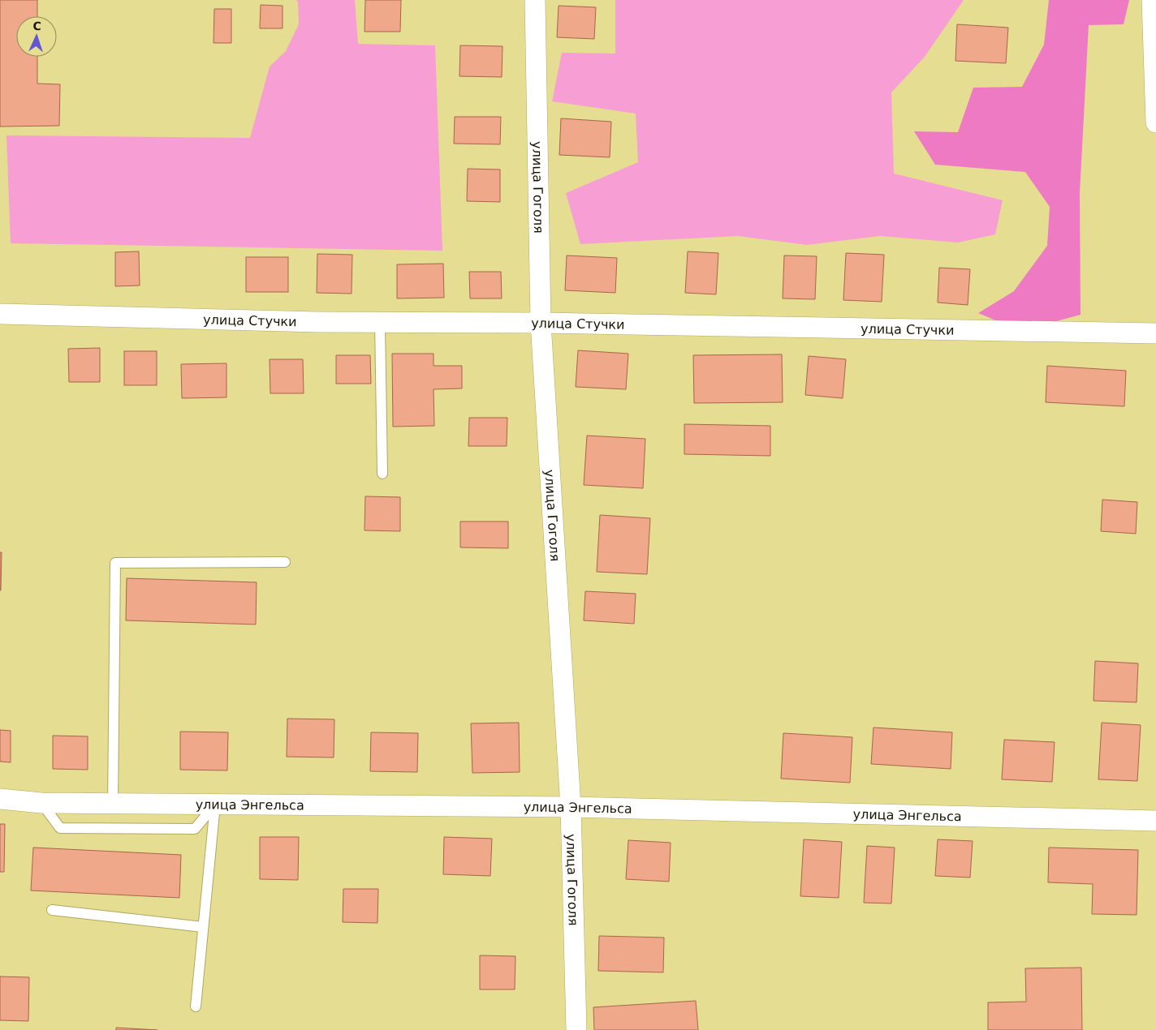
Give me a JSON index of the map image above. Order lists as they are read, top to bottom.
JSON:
{
  "streets": {
    "street": ["улица Гоголя", "улица Стучки", "улица Энгельса"]
  },
  "crossings": [
    ["улица Гоголя", "улица Стучки"],
    ["улица Гоголя", "улица Энгельса"]
  ],
  "north": "top"
}
